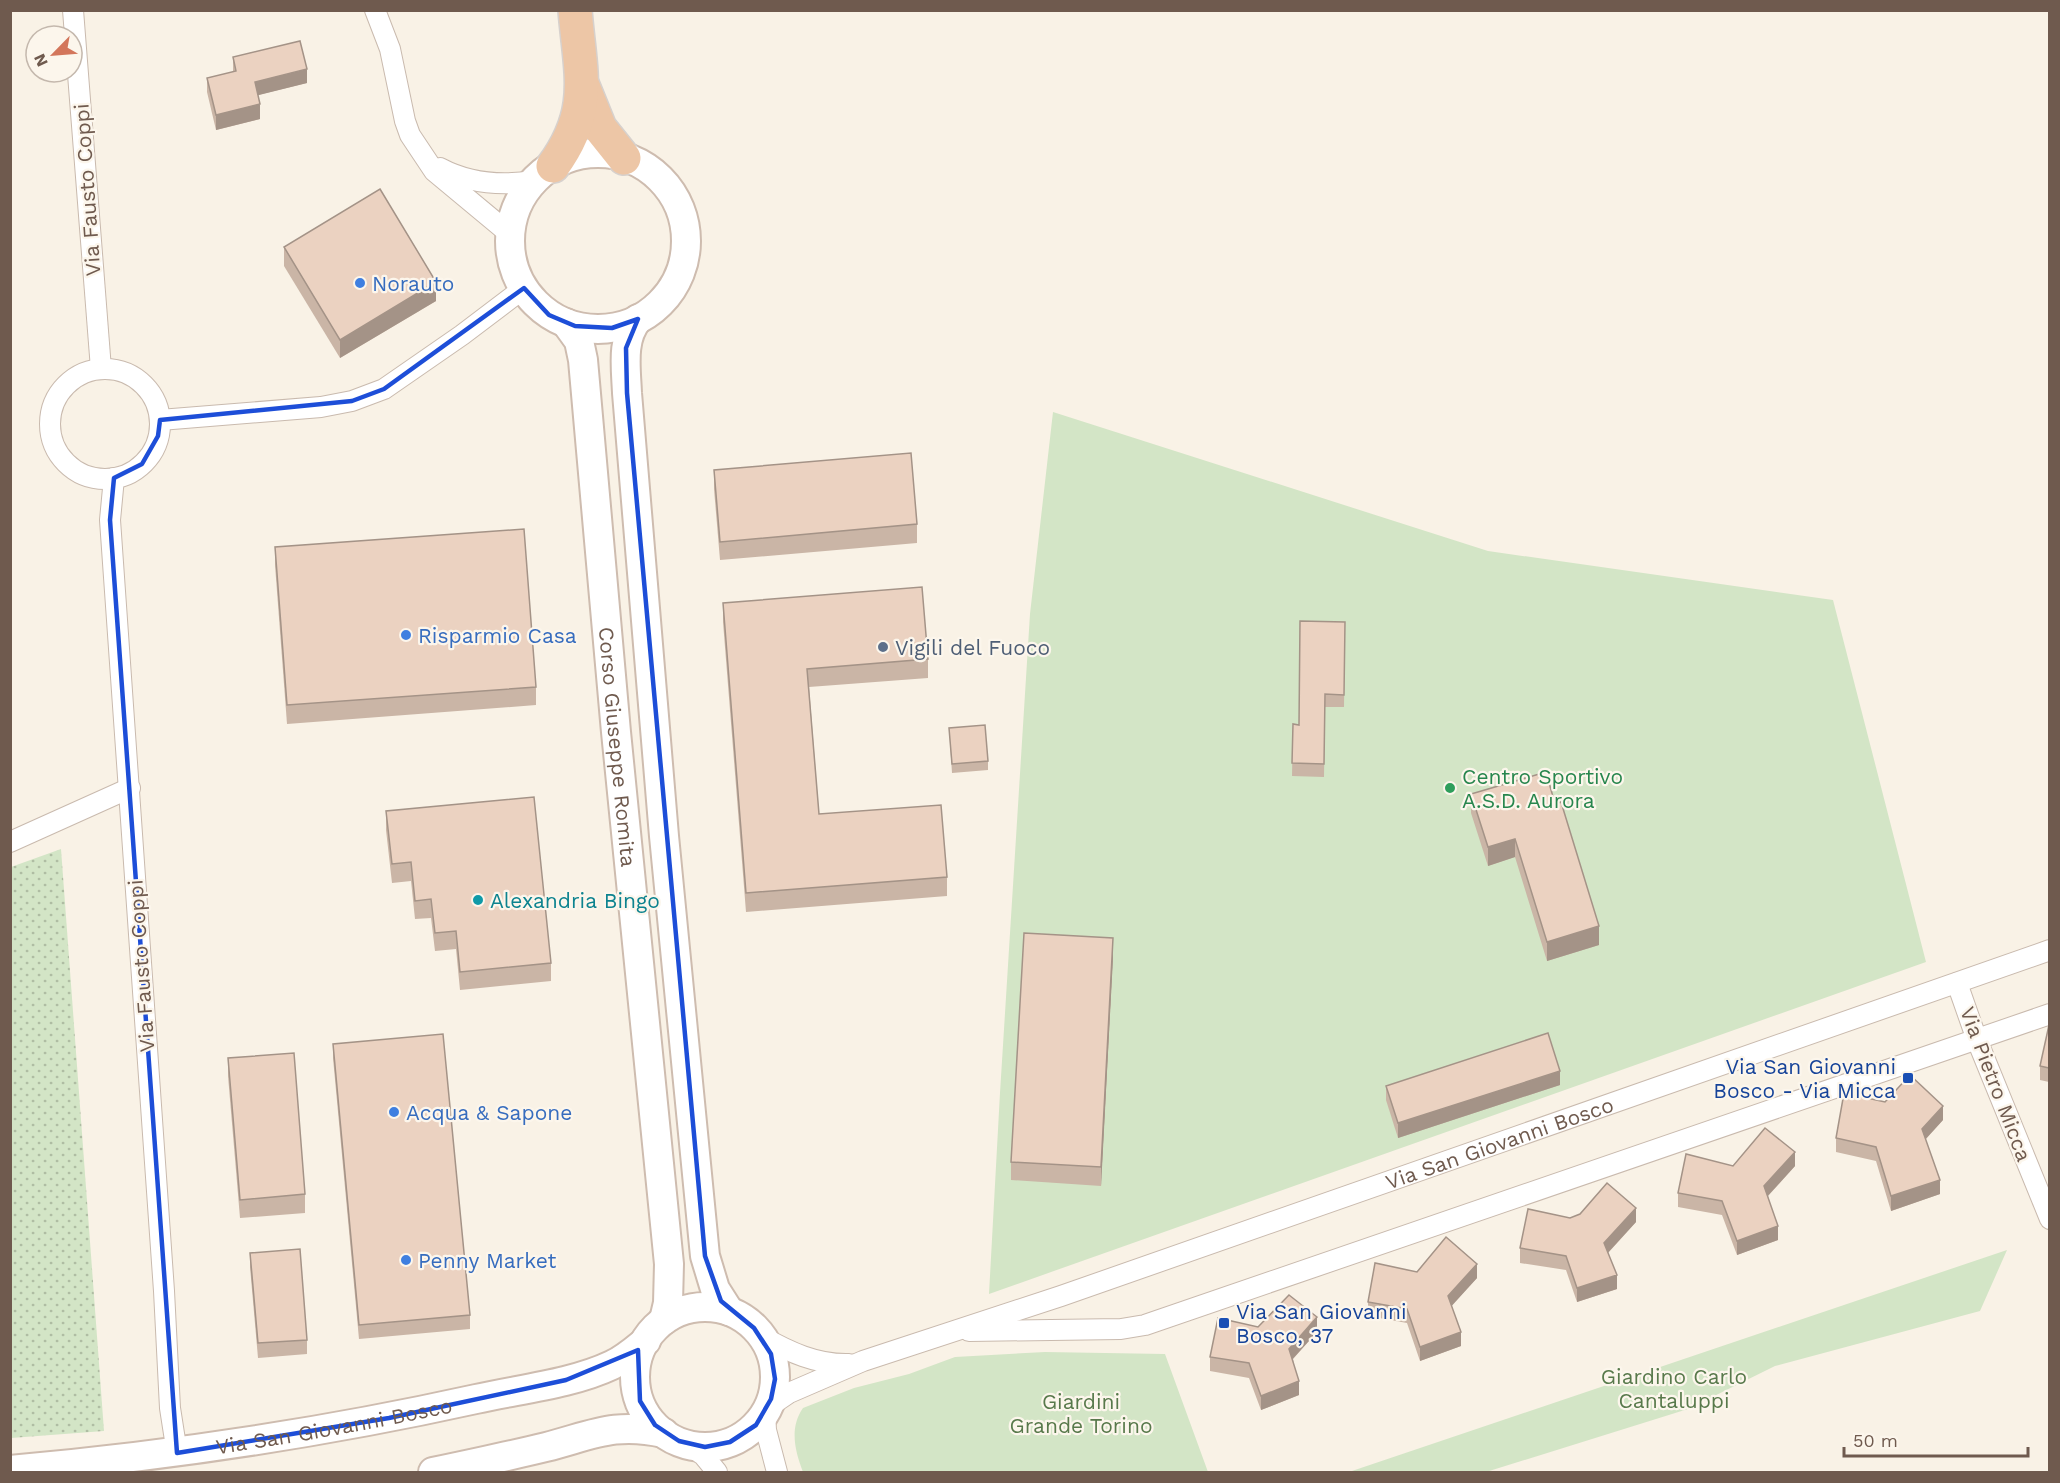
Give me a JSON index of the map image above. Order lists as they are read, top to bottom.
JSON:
{
  "streets": {
    "main road": ["Corso Giuseppe Romita", "Via San Giovanni Bosco"],
    "street": ["Via Fausto Coppi", "Via Pietro Micca"]
  },
  "crossings": [
    ["Via Fausto Coppi", "Via San Giovanni Bosco"],
    ["Corso Giuseppe Romita", "Via San Giovanni Bosco"],
    ["Via Pietro Micca", "Via San Giovanni Bosco"]
  ],
  "parks": ["Giardino Carlo Cantaluppi", "Giardini Grande Torino"],
  "places": {
    "other": [
      "Norauto",
      "Risparmio Casa",
      "Vigili del Fuoco",
      "Centro Sportivo A.S.D. Aurora",
      "Alexandria Bingo",
      "Acqua & Sapone",
      "Penny Market"
    ],
    "transit": ["Via San Giovanni Bosco - Via Micca", "Via San Giovanni Bosco, 37"]
  },
  "scale_bar": "50 m",
  "north": "bottom left"
}
